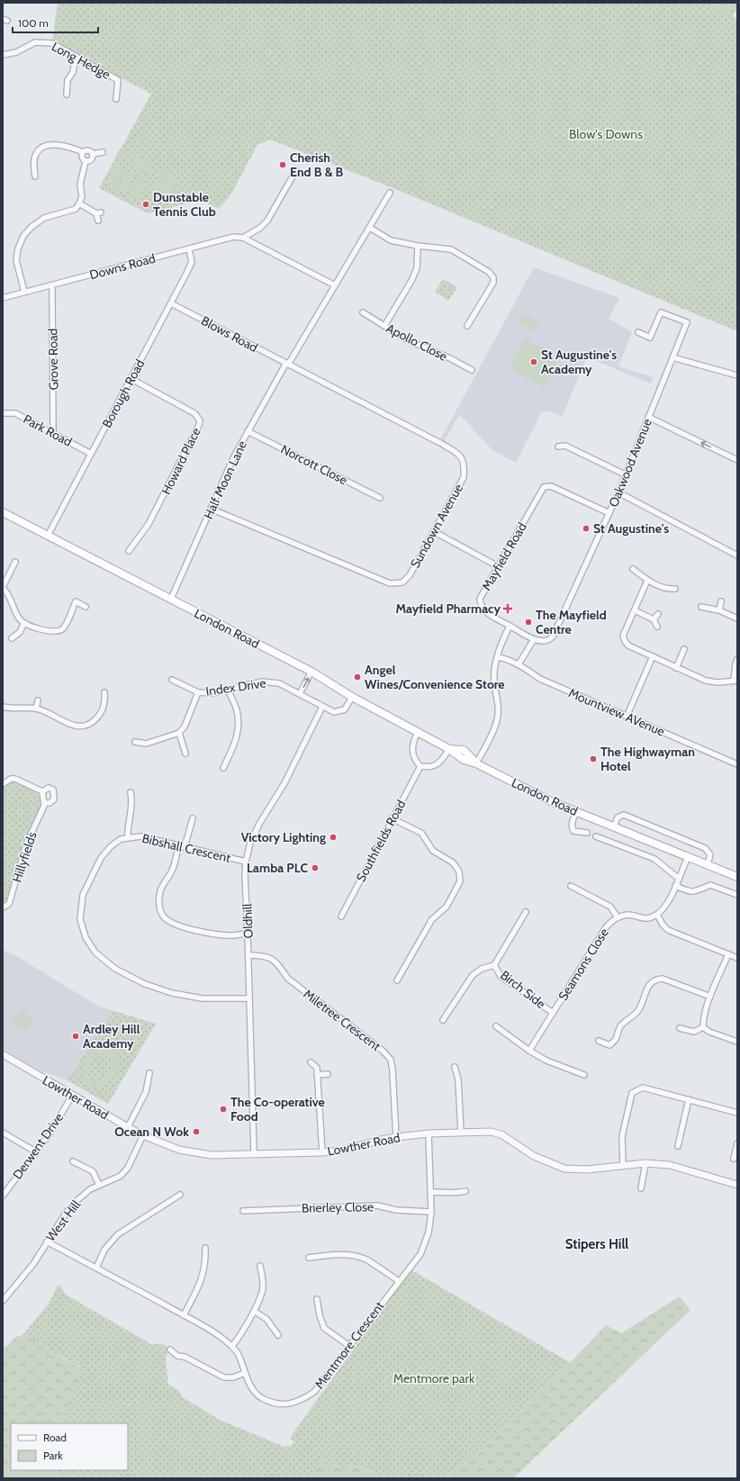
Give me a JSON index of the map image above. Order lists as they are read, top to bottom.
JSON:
{
  "streets": {
    "main road": ["London Road"],
    "street": [
      "Long Hedge",
      "Downs Road",
      "Blows Road",
      "Apollo Close",
      "Grove Road",
      "Borough Road",
      "Park Road",
      "Howard Place",
      "Oakwood Avenue",
      "Norcott Close",
      "Half Moon Lane",
      "Sundown Avenue",
      "Mayfield Road",
      "Index Drive",
      "Mountview AVenue",
      "Southfields Road",
      "Bibshall Crescent",
      "Hillyfields",
      "Oldhill",
      "Seamons Close",
      "Birch Side",
      "Miletree Crescent",
      "Lowther Road",
      "Derwent Drive",
      "Brierley Close",
      "West Hill",
      "Mentmore Crescent"
    ]
  },
  "crossings": [
    ["Downs Road", "Grove Road"],
    ["Downs Road", "Borough Road"],
    ["Blows Road", "Borough Road"],
    ["Blows Road", "Half Moon Lane"],
    ["Blows Road", "Sundown Avenue"],
    ["Grove Road", "Park Road"],
    ["Borough Road", "Park Road"],
    ["Borough Road", "Howard Place"],
    ["Borough Road", "London Road"],
    ["Oakwood Avenue", "Mayfield Road"],
    ["Norcott Close", "Half Moon Lane"],
    ["Half Moon Lane", "Sundown Avenue"],
    ["Half Moon Lane", "London Road"],
    ["London Road", "Index Drive"],
    ["Index Drive", "Oldhill"],
    ["Bibshall Crescent", "Oldhill"],
    ["Oldhill", "Miletree Crescent"],
    ["Oldhill", "Lowther Road"],
    ["Seamons Close", "Birch Side"],
    ["Miletree Crescent", "Lowther Road"],
    ["Lowther Road", "Derwent Drive"],
    ["Lowther Road", "West Hill"],
    ["Lowther Road", "Mentmore Crescent"],
    ["Brierley Close", "Mentmore Crescent"],
    ["West Hill", "Mentmore Crescent"]
  ],
  "districts": ["Stipers Hill"],
  "parks": ["Blow's Downs", "Mentmore park"],
  "places": {
    "other": [
      "Cherish End B & B",
      "Dunstable Tennis Club",
      "St Augustine's Academy",
      "St Augustine's",
      "The Mayfield Centre",
      "Angel Wines/Convenience Store",
      "The Highwayman Hotel",
      "Victory Lighting",
      "Lamba PLC",
      "Ardley Hill Academy",
      "The Co-operative Food",
      "Ocean N Wok"
    ],
    "health": ["Mayfield Pharmacy"]
  },
  "legend": ["Road", "Park"],
  "scale_bar": "100 m"
}
